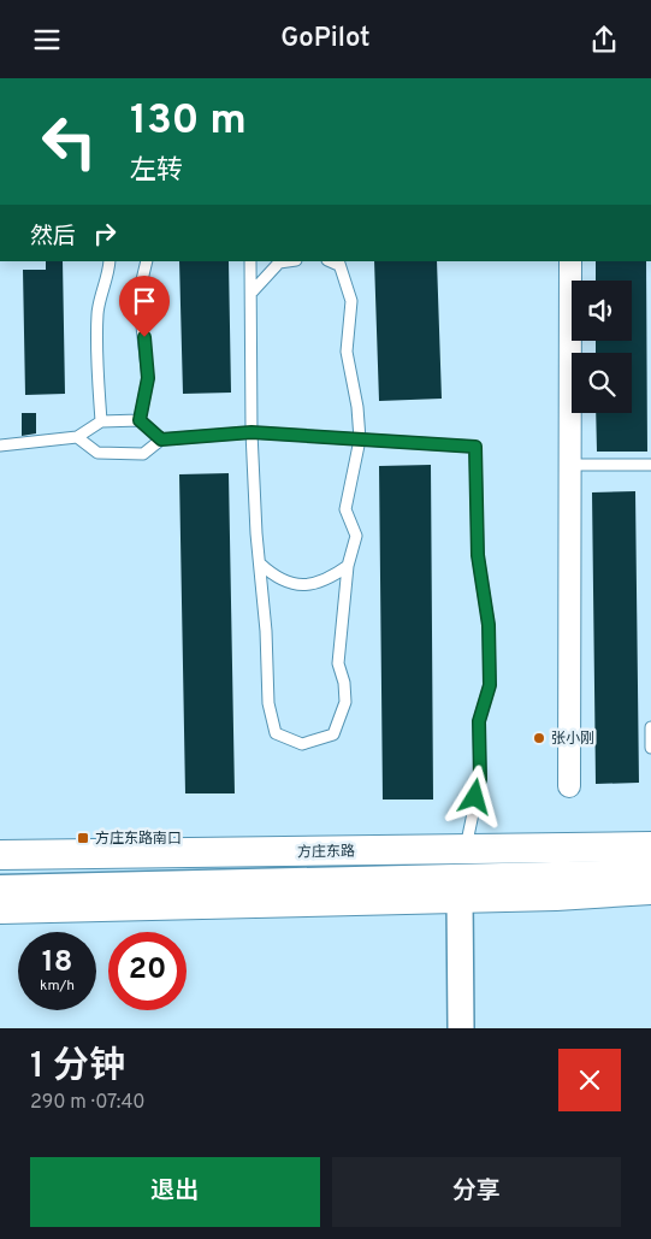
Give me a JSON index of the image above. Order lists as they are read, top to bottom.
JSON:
{
  "streets": {
    "main road": ["方庄东路"]
  },
  "places": {
    "other": ["张小刚"],
    "transit": ["方庄东路南口"]
  },
  "page": {
    "header": "GoPilot",
    "turn": ["130 m", "左转"],
    "then": "然后",
    "speed": "18 km/h",
    "limit": "20",
    "heading": ["1 分钟", "290 m · 07:40"],
    "buttons": ["退出", "分享"]
  }
}
